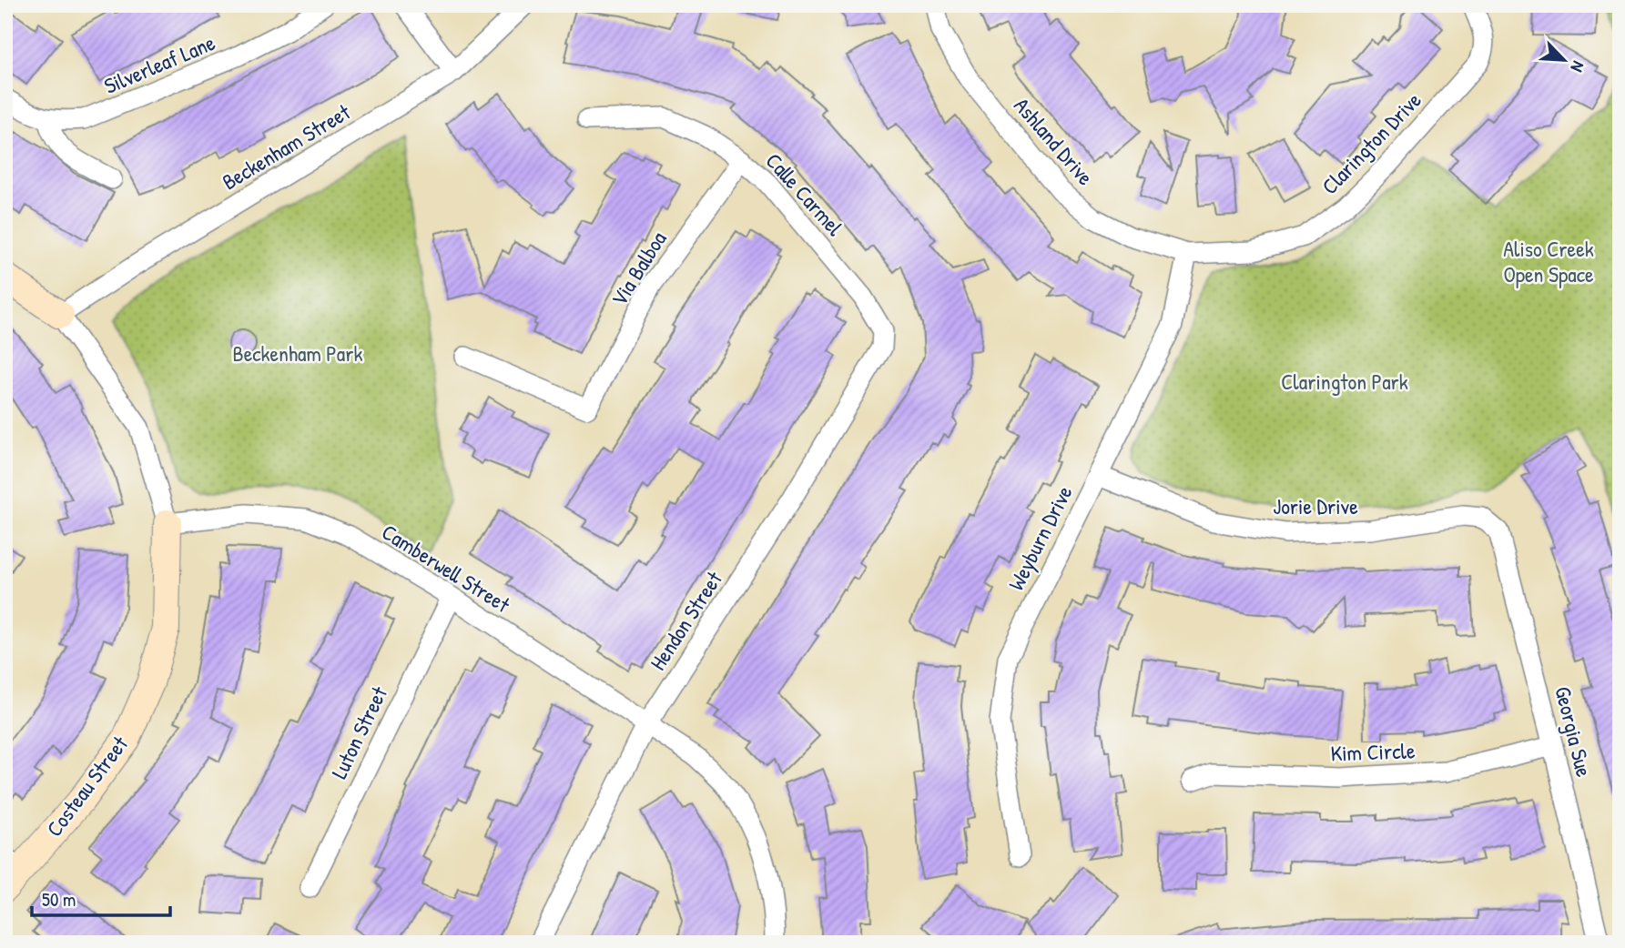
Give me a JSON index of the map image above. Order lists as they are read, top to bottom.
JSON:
{
  "streets": {
    "street": [
      "Silverleaf Lane",
      "Ashland Drive",
      "Clarington Drive",
      "Beckenham Street",
      "Calle Carmel",
      "Via Balboa",
      "Jorie Drive",
      "Weyburn Drive",
      "Camberwell Street",
      "Hendon Street",
      "Georgia Sue",
      "Luton Street",
      "Kim Circle",
      "Costeau Street"
    ]
  },
  "crossings": [
    ["Ashland Drive", "Clarington Drive"],
    ["Ashland Drive", "Weyburn Drive"],
    ["Clarington Drive", "Weyburn Drive"],
    ["Calle Carmel", "Via Balboa"],
    ["Calle Carmel", "Hendon Street"],
    ["Jorie Drive", "Weyburn Drive"],
    ["Jorie Drive", "Georgia Sue"],
    ["Camberwell Street", "Hendon Street"],
    ["Camberwell Street", "Luton Street"],
    ["Camberwell Street", "Costeau Street"],
    ["Georgia Sue", "Kim Circle"]
  ],
  "parks": ["Aliso Creek Open Space", "Beckenham Park", "Clarington Park"],
  "scale_bar": "50 m",
  "north": "bottom right"
}
